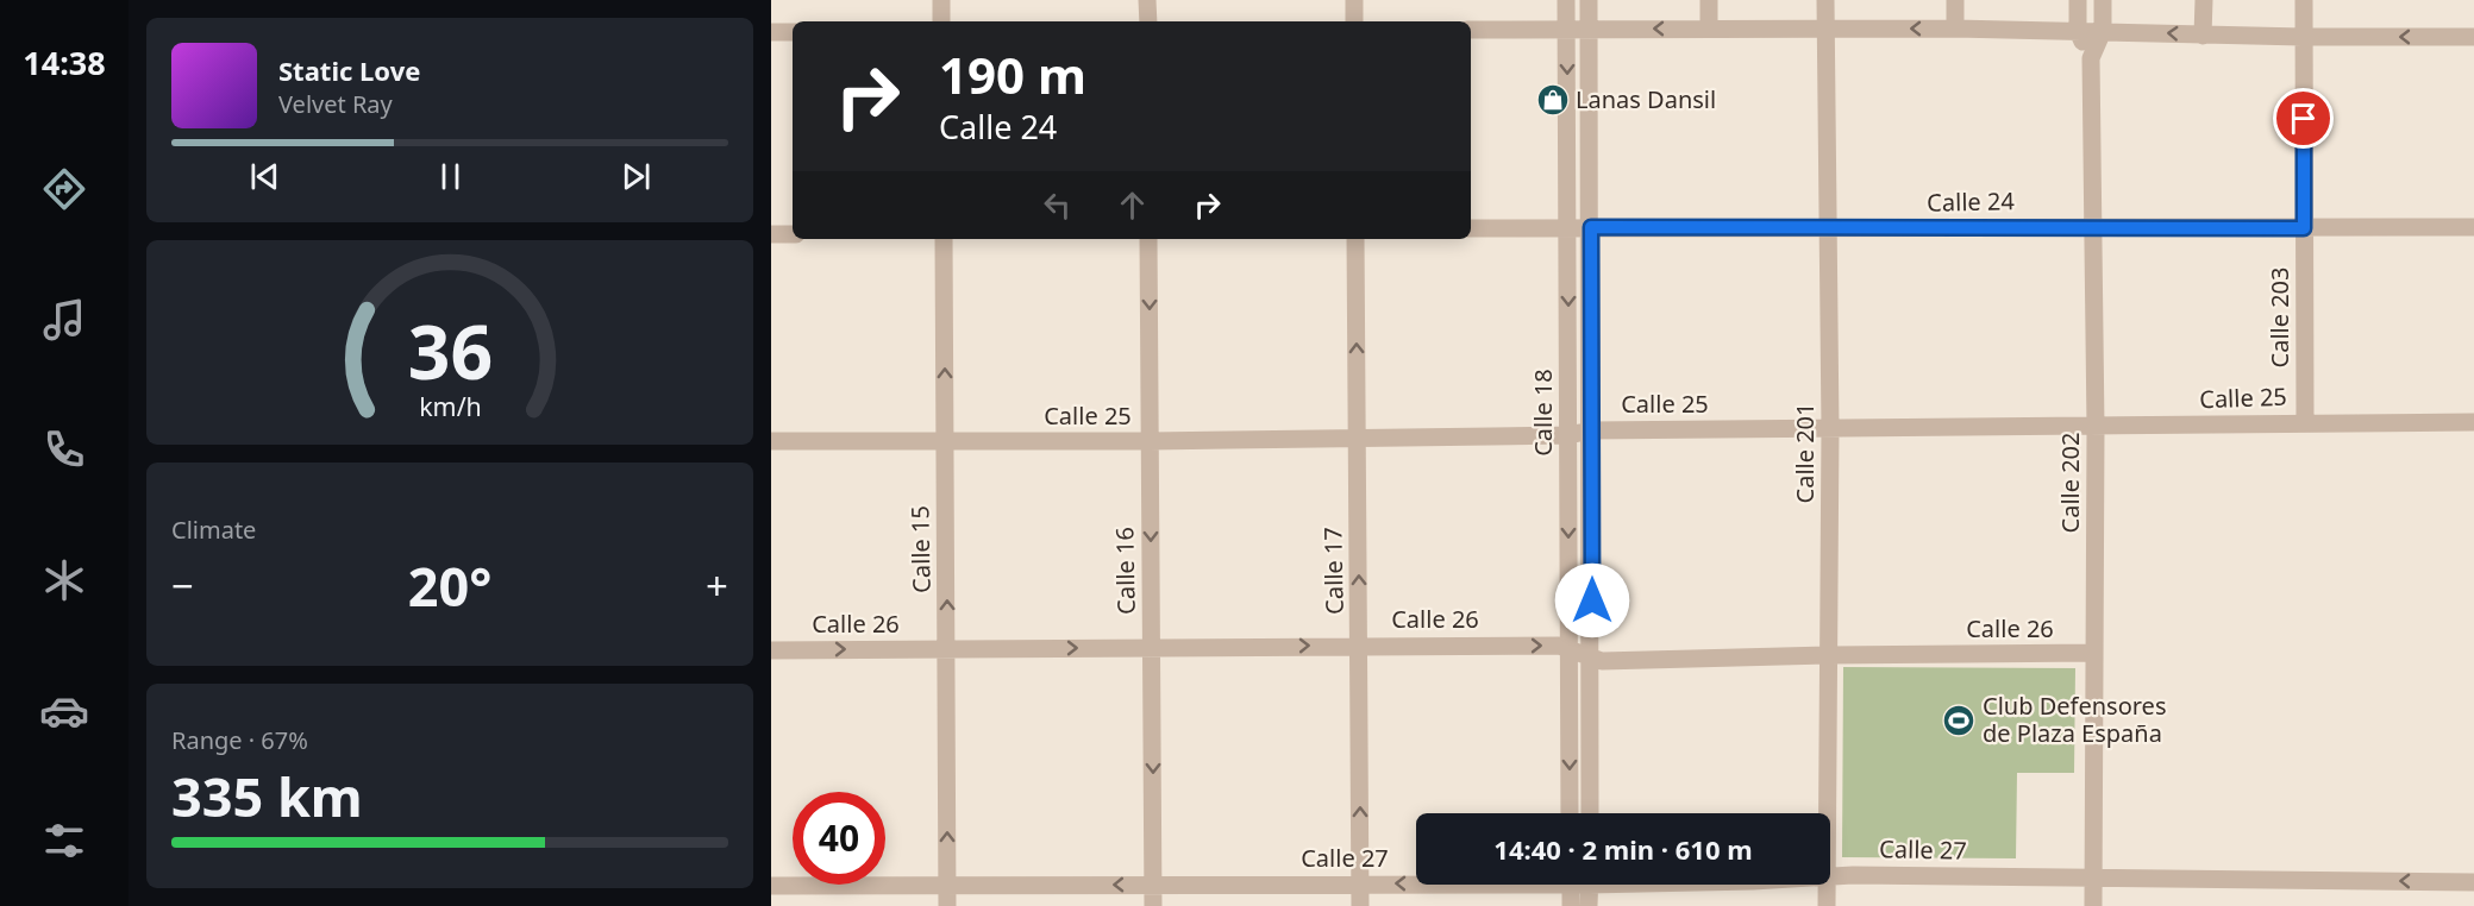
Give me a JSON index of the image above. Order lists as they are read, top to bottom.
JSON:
{
  "streets": {
    "street": [
      "Calle 24",
      "Calle 203",
      "Calle 25",
      "Calle 18",
      "Calle 201",
      "Calle 202",
      "Calle 15",
      "Calle 16",
      "Calle 17",
      "Calle 26",
      "Calle 27"
    ]
  },
  "crossings": [
    ["Calle 24", "Calle 203"],
    ["Calle 24", "Calle 18"],
    ["Calle 24", "Calle 201"],
    ["Calle 24", "Calle 202"],
    ["Calle 203", "Calle 25"],
    ["Calle 25", "Calle 18"],
    ["Calle 25", "Calle 201"],
    ["Calle 25", "Calle 202"],
    ["Calle 25", "Calle 15"],
    ["Calle 25", "Calle 16"],
    ["Calle 25", "Calle 17"],
    ["Calle 18", "Calle 26"],
    ["Calle 201", "Calle 26"],
    ["Calle 202", "Calle 26"],
    ["Calle 202", "Calle 27"],
    ["Calle 15", "Calle 26"],
    ["Calle 15", "Calle 27"],
    ["Calle 16", "Calle 26"],
    ["Calle 16", "Calle 27"],
    ["Calle 17", "Calle 26"],
    ["Calle 17", "Calle 27"]
  ],
  "one_way": [
    "Calle 15",
    "Calle 16",
    "Calle 17",
    "Calle 26",
    "Calle 27"
  ],
  "places": {
    "shop": ["Lanas Dansil"],
    "sports": ["Club Defensores de Plaza España"]
  },
  "page": {
    "tabs": "14:38",
    "turn": ["190 m", "Calle 24"],
    "song": ["Static Love", "Velvet Ray"],
    "tile": [
      "Climate",
      ["Range · 67%", "335 km"]
    ],
    "heat": ["−", "20°", "+"],
    "limit": "40",
    "trip": "14:40 · 2 min · 610 m",
    "gauge": ["36", "km/h"]
  }
}
